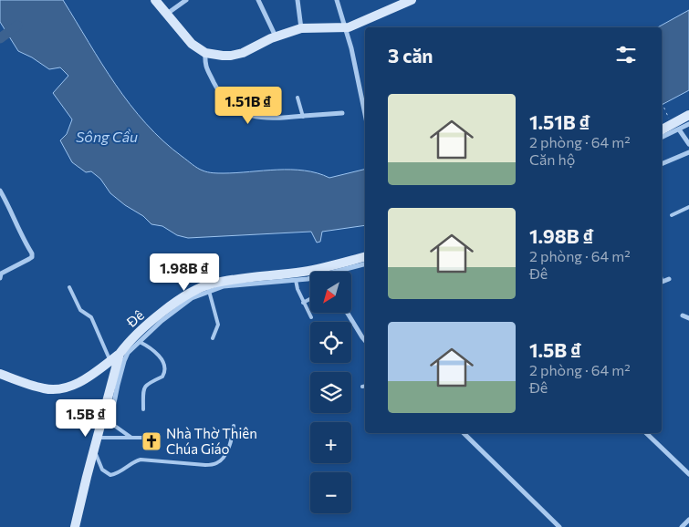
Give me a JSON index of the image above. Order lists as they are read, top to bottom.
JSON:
{
  "streets": {
    "main road": ["Đê"]
  },
  "water": ["Sông Cầu"],
  "places": {
    "church": ["Nhà Thờ Thiên Chúa Giáo"]
  },
  "north": "bottom left",
  "page": {
    "heading": "3 căn",
    "list": [
      {
        "name": "1.51B ₫",
        "note": "2 phòng · 64 m² · Căn hộ"
      },
      {
        "name": "1.98B ₫",
        "note": "2 phòng · 64 m² · Đê"
      },
      {
        "name": "1.5B ₫",
        "note": "2 phòng · 64 m² · Đê"
      }
    ],
    "price": ["1.51B ₫", "1.98B ₫", "1.5B ₫"],
    "map_buttons": ["+", "−"]
  }
}
